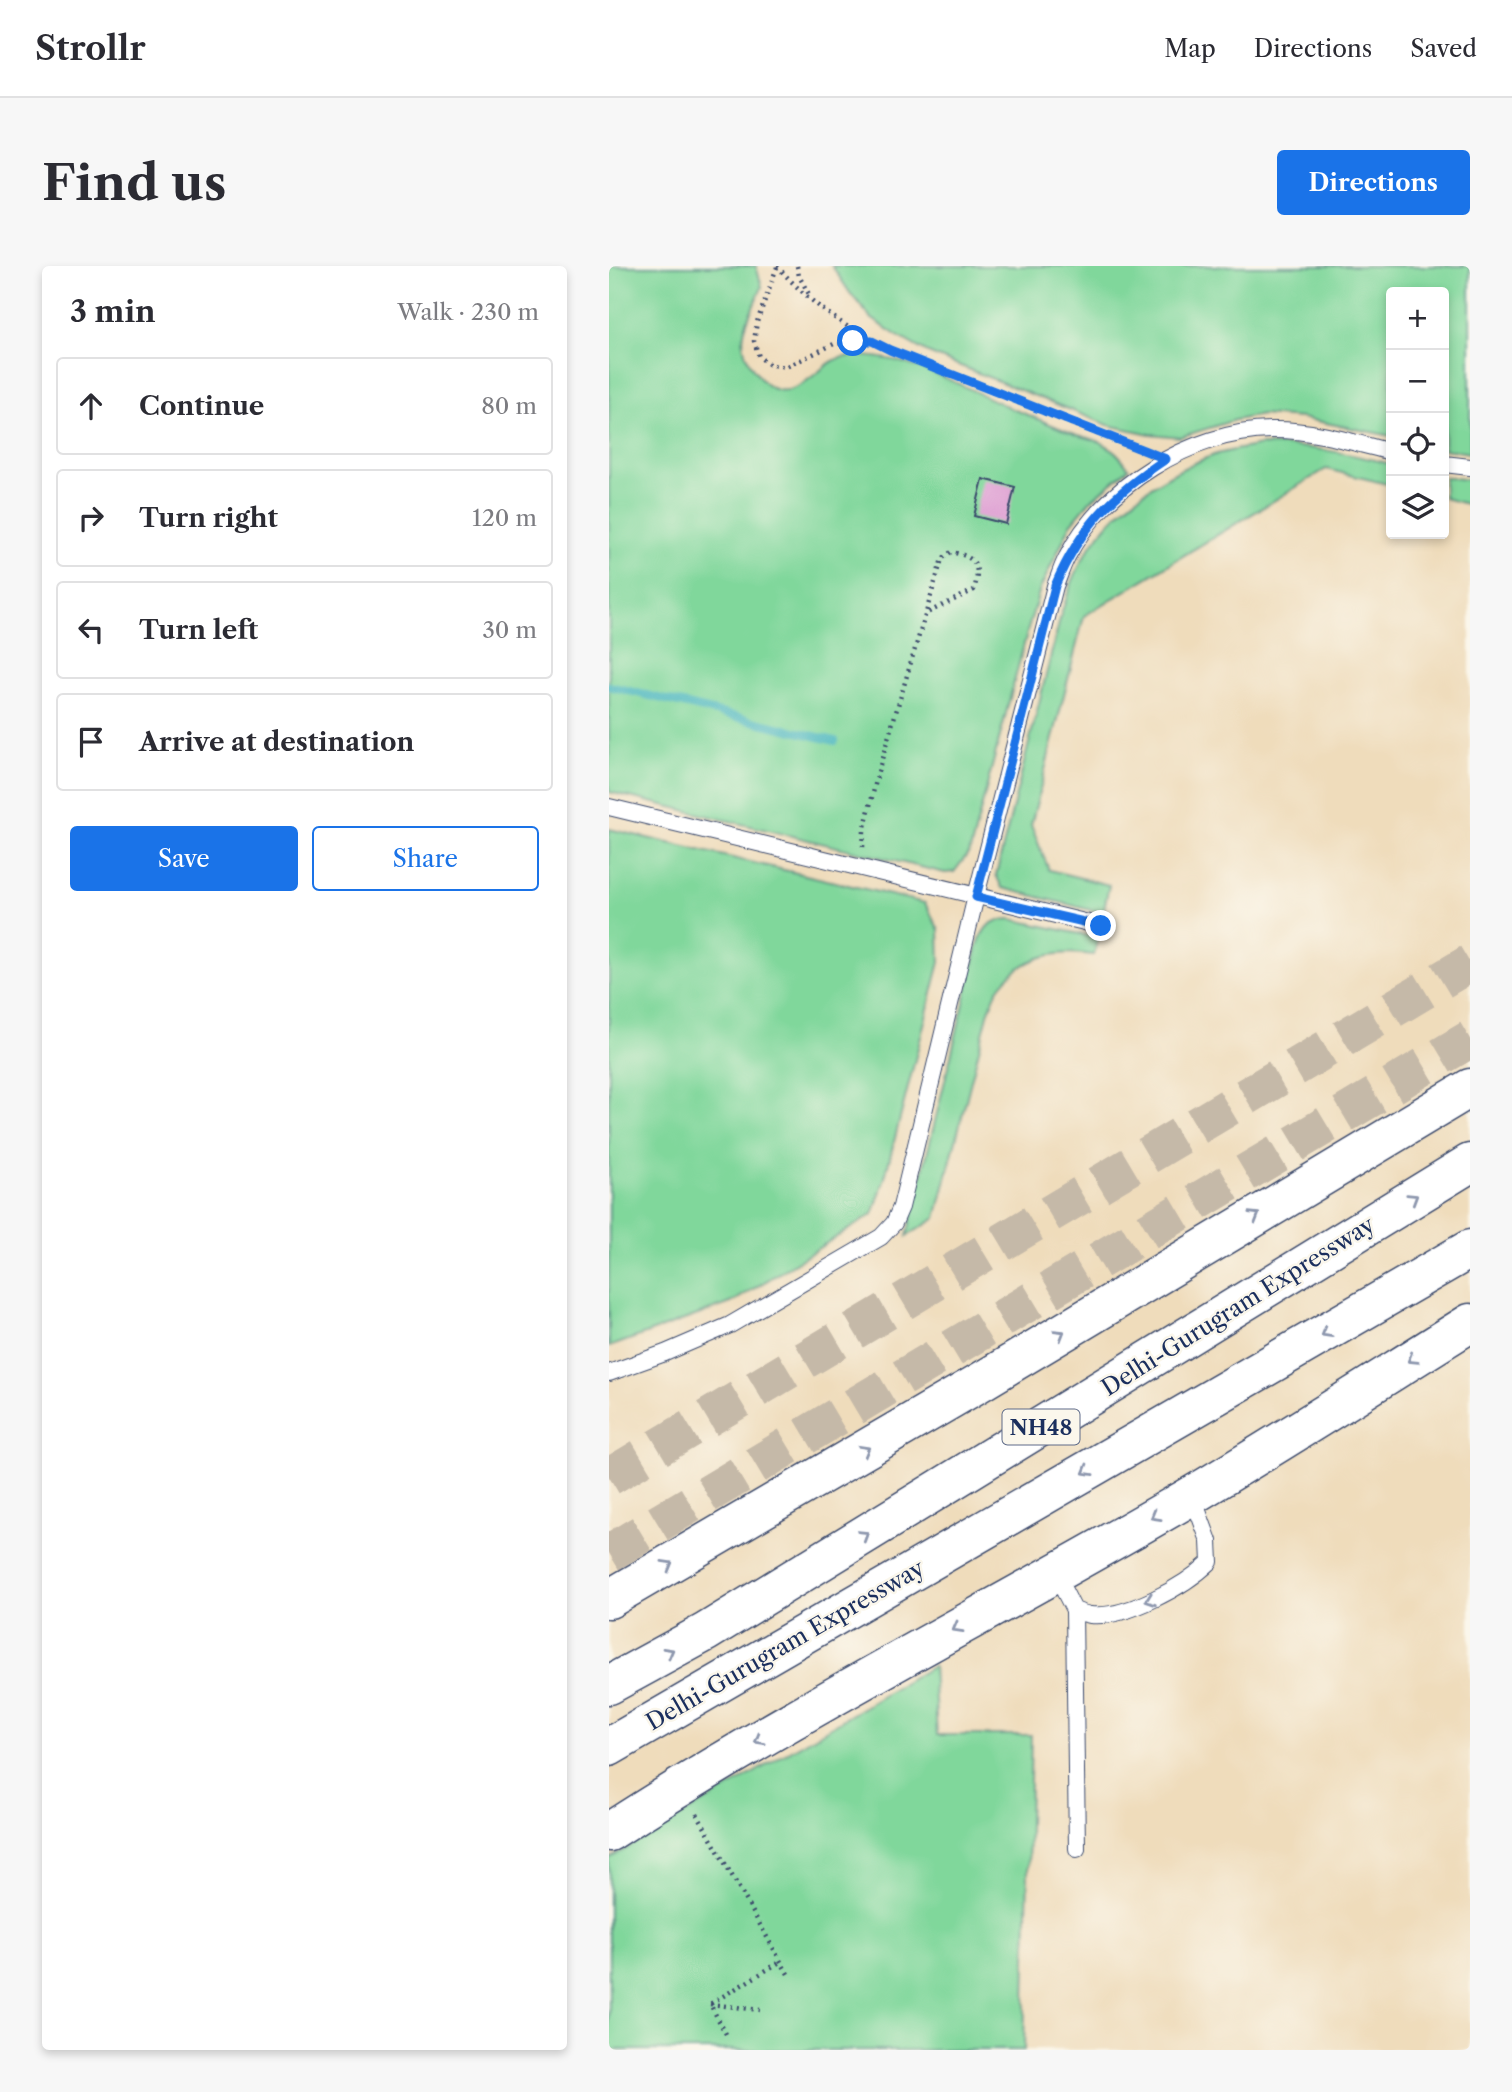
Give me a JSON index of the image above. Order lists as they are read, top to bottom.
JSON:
{
  "streets": {
    "main road": ["Delhi-Gurugram Expressway", "NH48"]
  },
  "page": {
    "header": "Strollr",
    "nav": ["Map", "Directions", "Saved"],
    "buttons": [
      "Directions",
      ["Save", "Share"]
    ],
    "title": "Find us",
    "heading": ["3 min", "Walk · 230 m"],
    "map_buttons": ["+", "−"],
    "list": [
      ["Continue", "80 m"],
      ["Turn right", "120 m"],
      ["Turn left", "30 m"],
      "Arrive at destination"
    ]
  }
}
